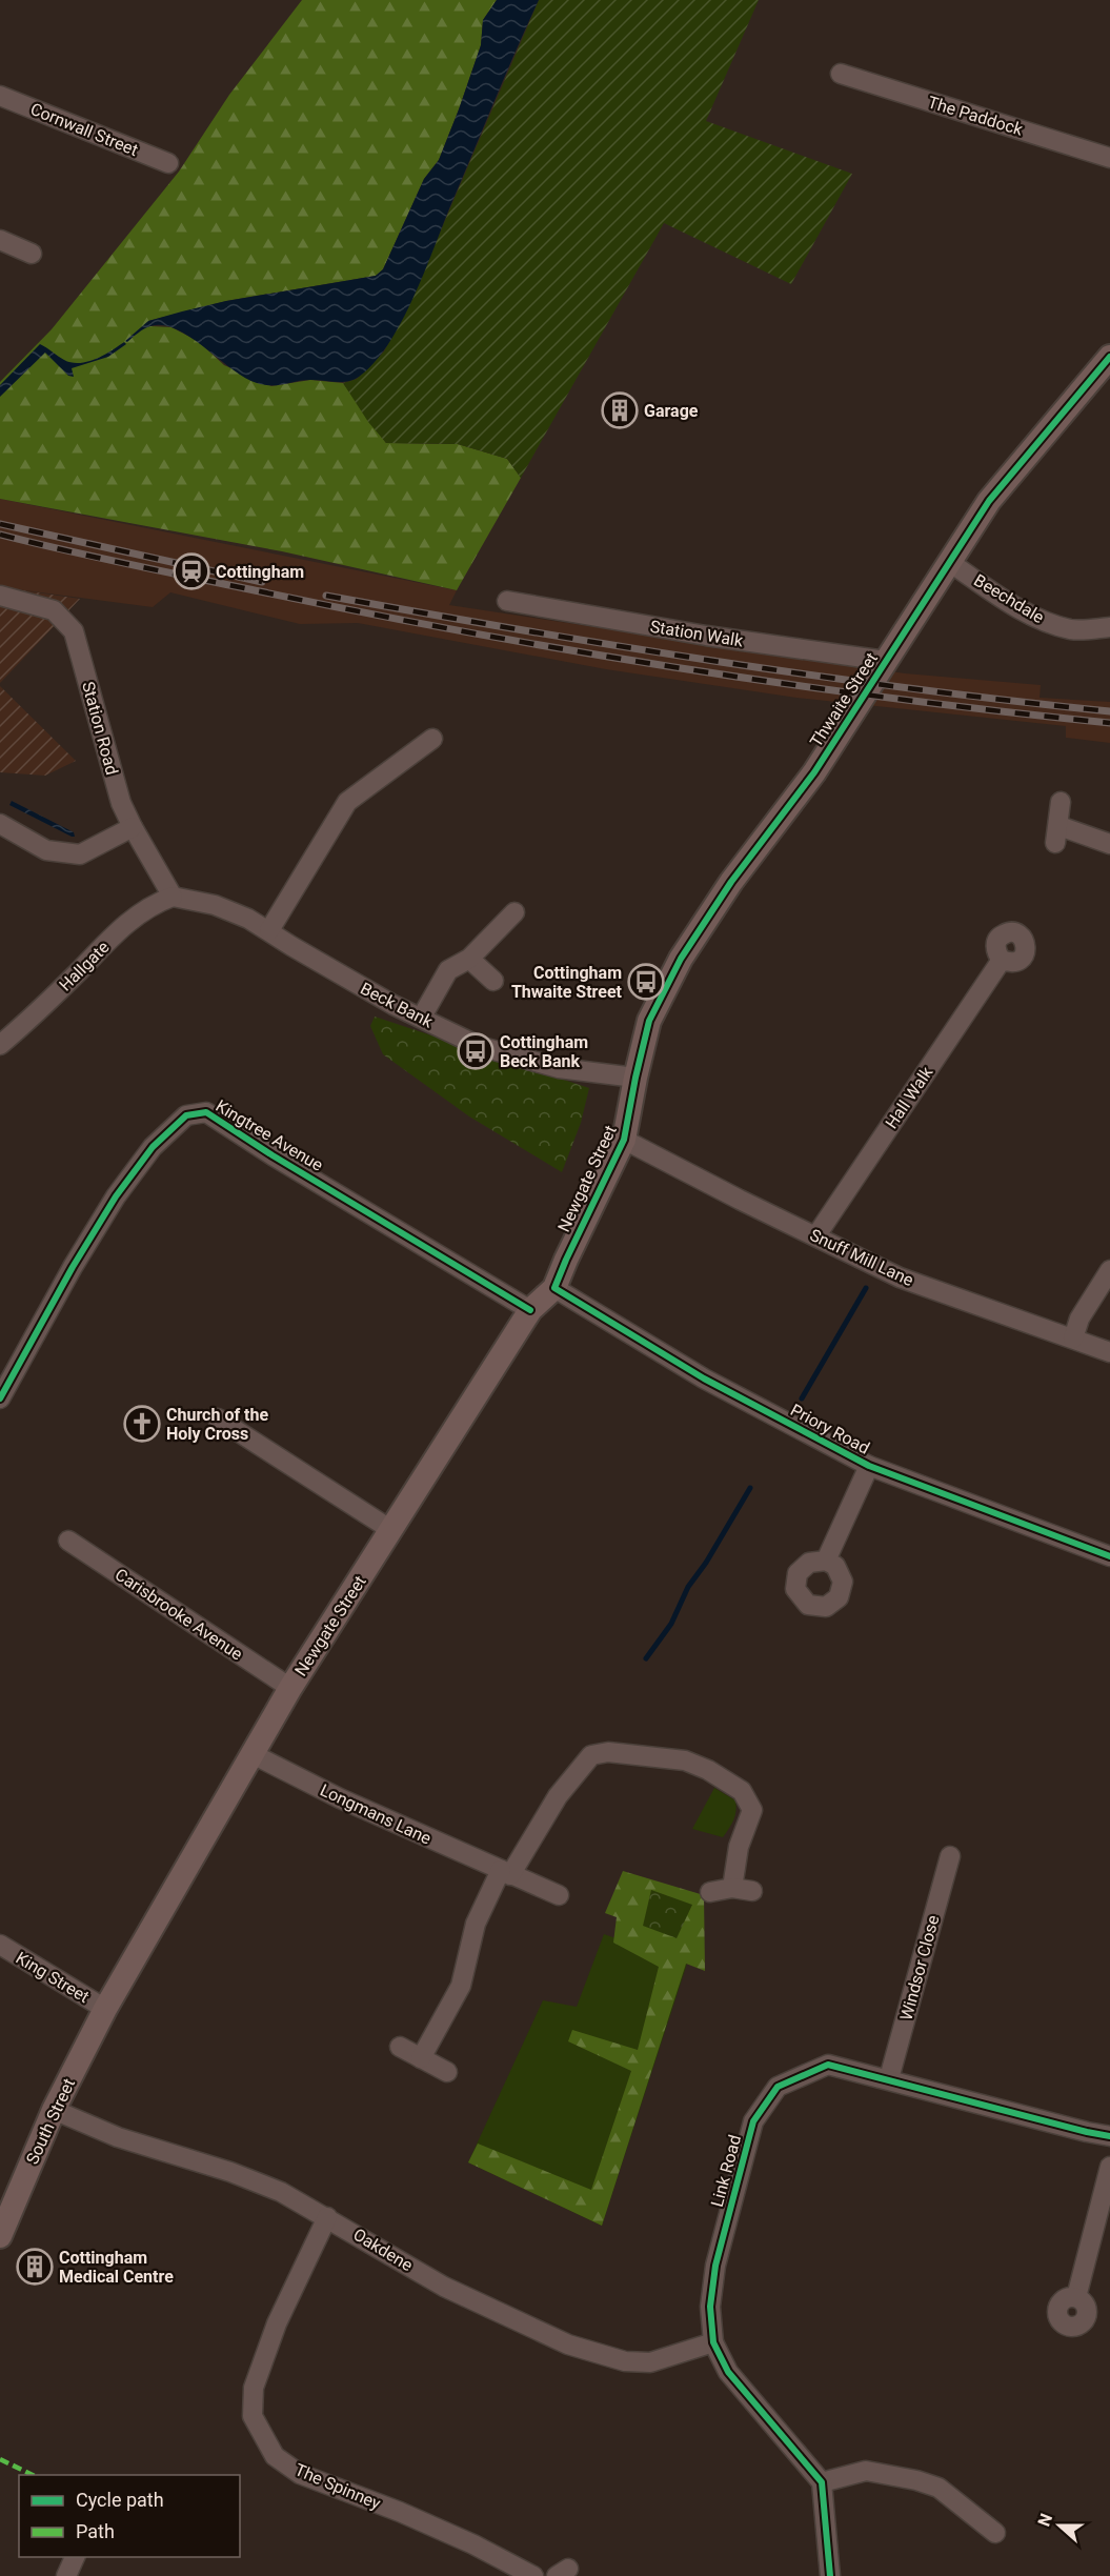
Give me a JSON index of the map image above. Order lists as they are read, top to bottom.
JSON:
{
  "streets": {
    "main road": ["Thwaite Street", "Newgate Street", "South Street"],
    "street": [
      "The Paddock",
      "Cornwall Street",
      "Beechdale",
      "Station Walk",
      "Station Road",
      "Hallgate",
      "Beck Bank",
      "Hall Walk",
      "Kingtree Avenue",
      "Snuff Mill Lane",
      "Priory Road",
      "Carisbrooke Avenue",
      "Longmans Lane",
      "Windsor Close",
      "King Street",
      "Link Road",
      "Oakdene",
      "The Spinney"
    ]
  },
  "crossings": [
    ["Beechdale", "Thwaite Street"],
    ["Station Walk", "Thwaite Street"],
    ["Thwaite Street", "Beck Bank"],
    ["Thwaite Street", "Newgate Street"],
    ["Station Road", "Hallgate"],
    ["Station Road", "Beck Bank"],
    ["Hallgate", "Beck Bank"],
    ["Beck Bank", "Newgate Street"],
    ["Hall Walk", "Snuff Mill Lane"],
    ["Kingtree Avenue", "Newgate Street"],
    ["Newgate Street", "Snuff Mill Lane"],
    ["Newgate Street", "Priory Road"],
    ["Newgate Street", "Carisbrooke Avenue"],
    ["Newgate Street", "Longmans Lane"],
    ["Newgate Street", "King Street"],
    ["Newgate Street", "South Street"],
    ["Windsor Close", "Link Road"],
    ["King Street", "South Street"],
    ["South Street", "Oakdene"],
    ["Link Road", "Oakdene"],
    ["Oakdene", "The Spinney"]
  ],
  "places": {
    "building": ["Garage", "Cottingham Medical Centre"],
    "station": ["Cottingham"],
    "bus stop": ["Cottingham Thwaite Street", "Cottingham Beck Bank"],
    "church": ["Church of the Holy Cross"]
  },
  "legend": ["Cycle path", "Path"],
  "north": "left"
}
